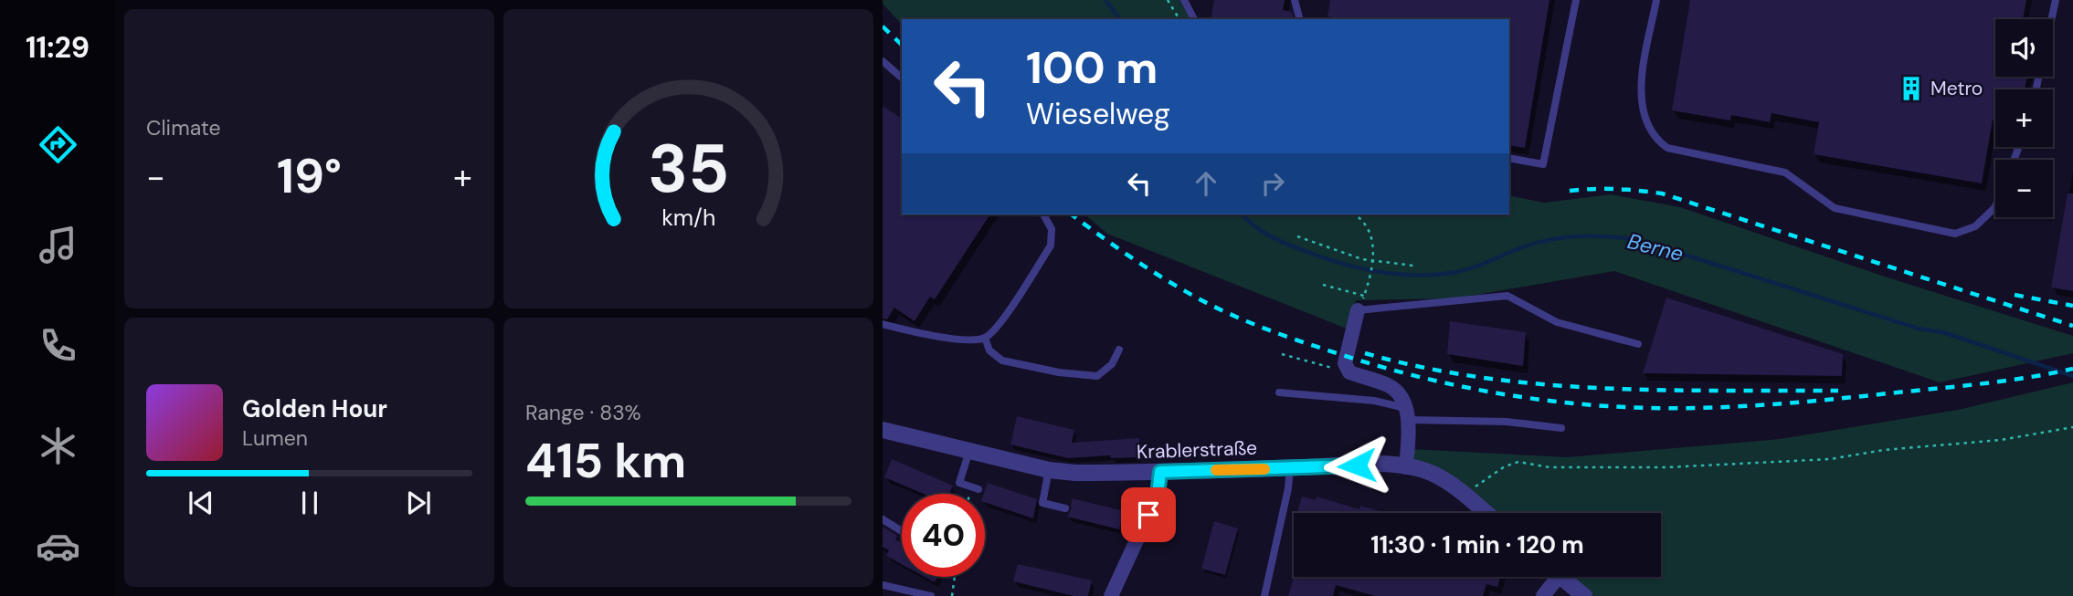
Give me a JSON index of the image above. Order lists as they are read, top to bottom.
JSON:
{
  "streets": {
    "street": ["Krablerstraße"]
  },
  "water": ["Berne"],
  "places": {
    "building": ["Metro"]
  },
  "page": {
    "tabs": "11:29",
    "tile": [
      "Climate",
      ["Range · 83%", "415 km"]
    ],
    "map_buttons": ["+", "−"],
    "turn": ["100 m", "Wieselweg"],
    "heat": ["−", "19°", "+"],
    "song": ["Golden Hour", "Lumen"],
    "limit": "40",
    "trip": "11:30 · 1 min · 120 m",
    "gauge": ["35", "km/h"]
  }
}
